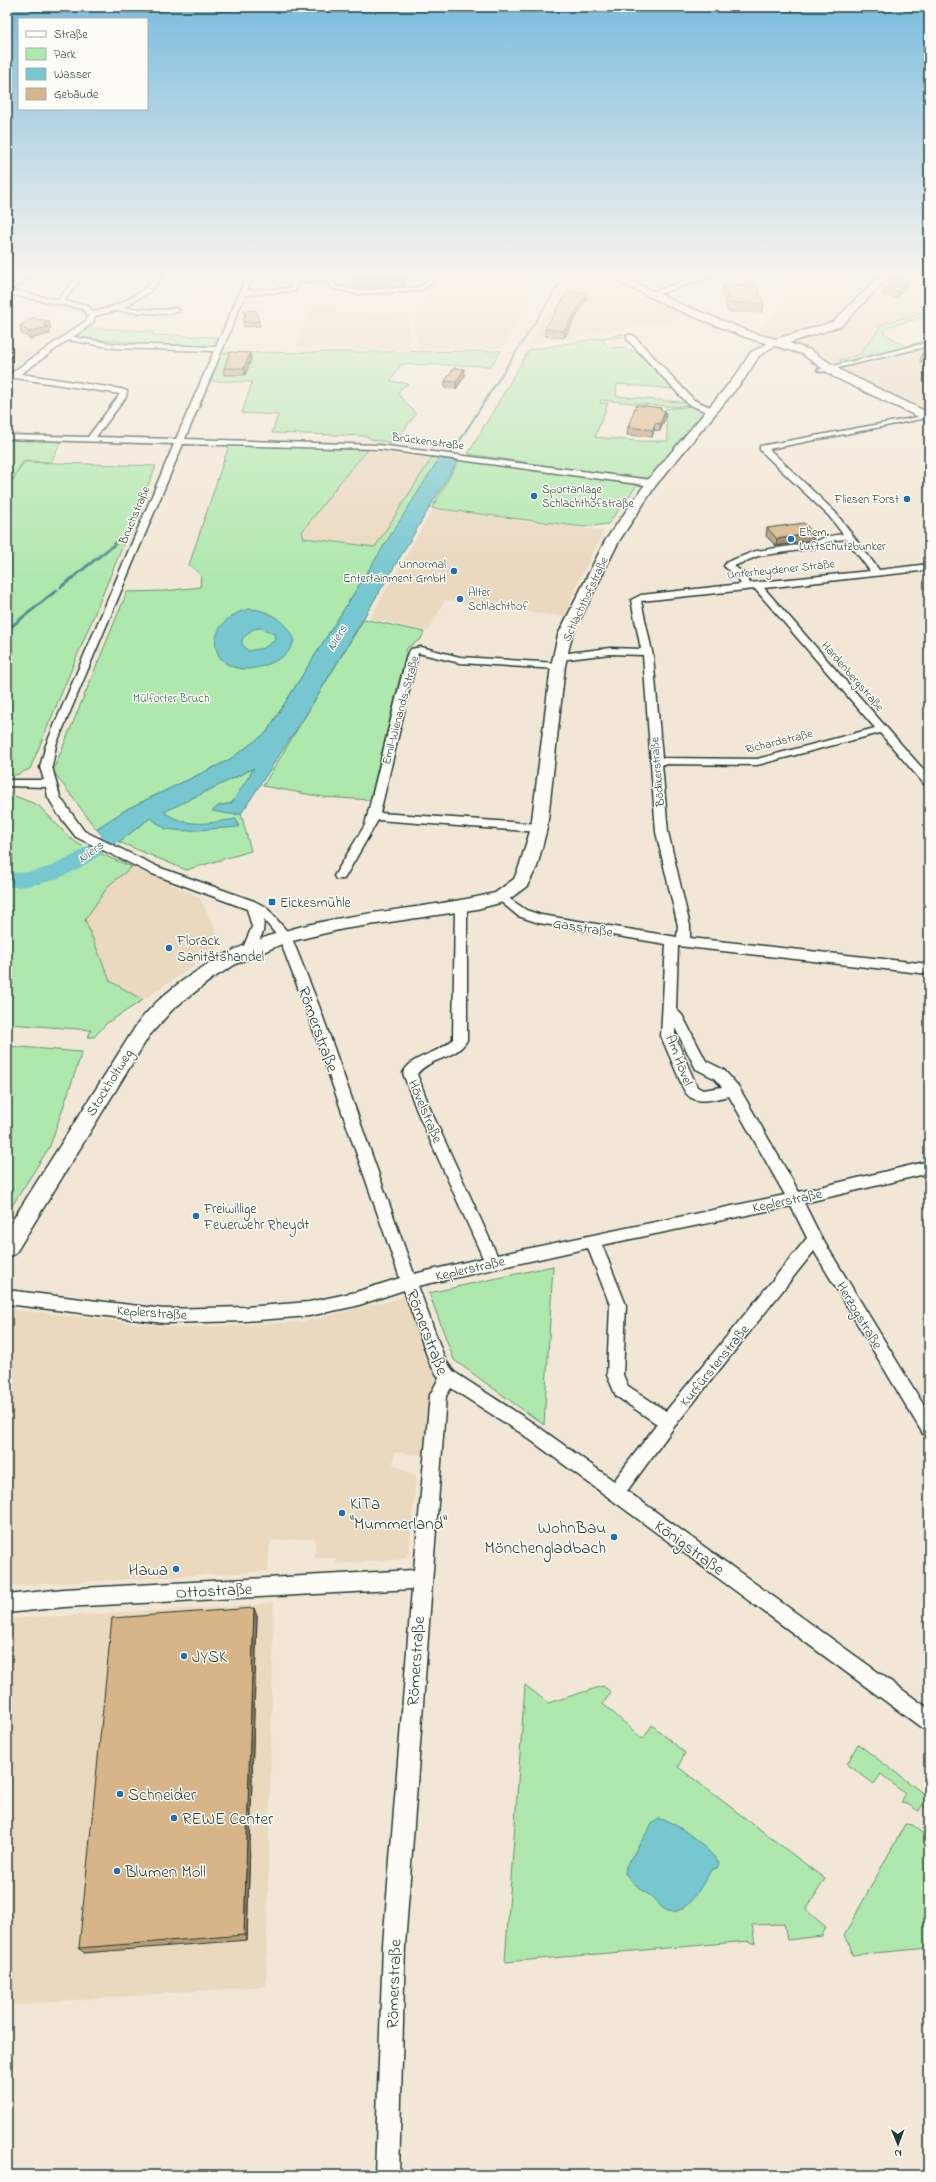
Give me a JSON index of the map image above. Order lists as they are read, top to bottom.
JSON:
{
  "streets": {
    "main road": ["Schlachthofstraße", "Stockholtweg"],
    "street": [
      "Brückenstraße",
      "Bruchstraße",
      "Unterheydener Straße",
      "Hardenbergstraße",
      "Emil-Wienands-Straße",
      "Richardstraße",
      "Bödikerstraße",
      "Gasstraße",
      "Römerstraße",
      "Am Hövel",
      "Hövelstraße",
      "Keplerstraße",
      "Herzogstraße",
      "Kurfürstenstraße",
      "Königstraße",
      "Ottostraße"
    ]
  },
  "crossings": [
    ["Brückenstraße", "Bruchstraße"],
    ["Brückenstraße", "Schlachthofstraße"],
    ["Bruchstraße", "Römerstraße"],
    ["Unterheydener Straße", "Hardenbergstraße"],
    ["Unterheydener Straße", "Bödikerstraße"],
    ["Schlachthofstraße", "Emil-Wienands-Straße"],
    ["Schlachthofstraße", "Gasstraße"],
    ["Hardenbergstraße", "Richardstraße"],
    ["Emil-Wienands-Straße", "Bödikerstraße"],
    ["Richardstraße", "Bödikerstraße"],
    ["Bödikerstraße", "Gasstraße"],
    ["Bödikerstraße", "Am Hövel"],
    ["Gasstraße", "Am Hövel"],
    ["Römerstraße", "Keplerstraße"],
    ["Römerstraße", "Königstraße"],
    ["Römerstraße", "Ottostraße"],
    ["Am Hövel", "Keplerstraße"],
    ["Am Hövel", "Herzogstraße"],
    ["Hövelstraße", "Keplerstraße"],
    ["Keplerstraße", "Herzogstraße"],
    ["Herzogstraße", "Kurfürstenstraße"],
    ["Kurfürstenstraße", "Königstraße"]
  ],
  "water": ["Niers"],
  "parks": ["Mülforter Bruch"],
  "places": {
    "other": [
      "Sportanlage Schlachthofstraße",
      "Fliesen Forst",
      "Ehem. Luftschutzbunker",
      "Unnormal Entertainment GmbH",
      "Alter Schlachthof",
      "Florack Sanitätshandel",
      "Freiwillige Feuerwehr Rheydt",
      "KiTa \"Mummerland\"",
      "WohnBau Mönchengladbach",
      "Hawa",
      "JYSK",
      "Schneider",
      "REWE Center",
      "Blumen Moll"
    ],
    "transit": ["Eickesmühle"]
  },
  "legend": [
    "Straße",
    "Park",
    "Wasser",
    "Gebäude"
  ],
  "north": "bottom"
}
